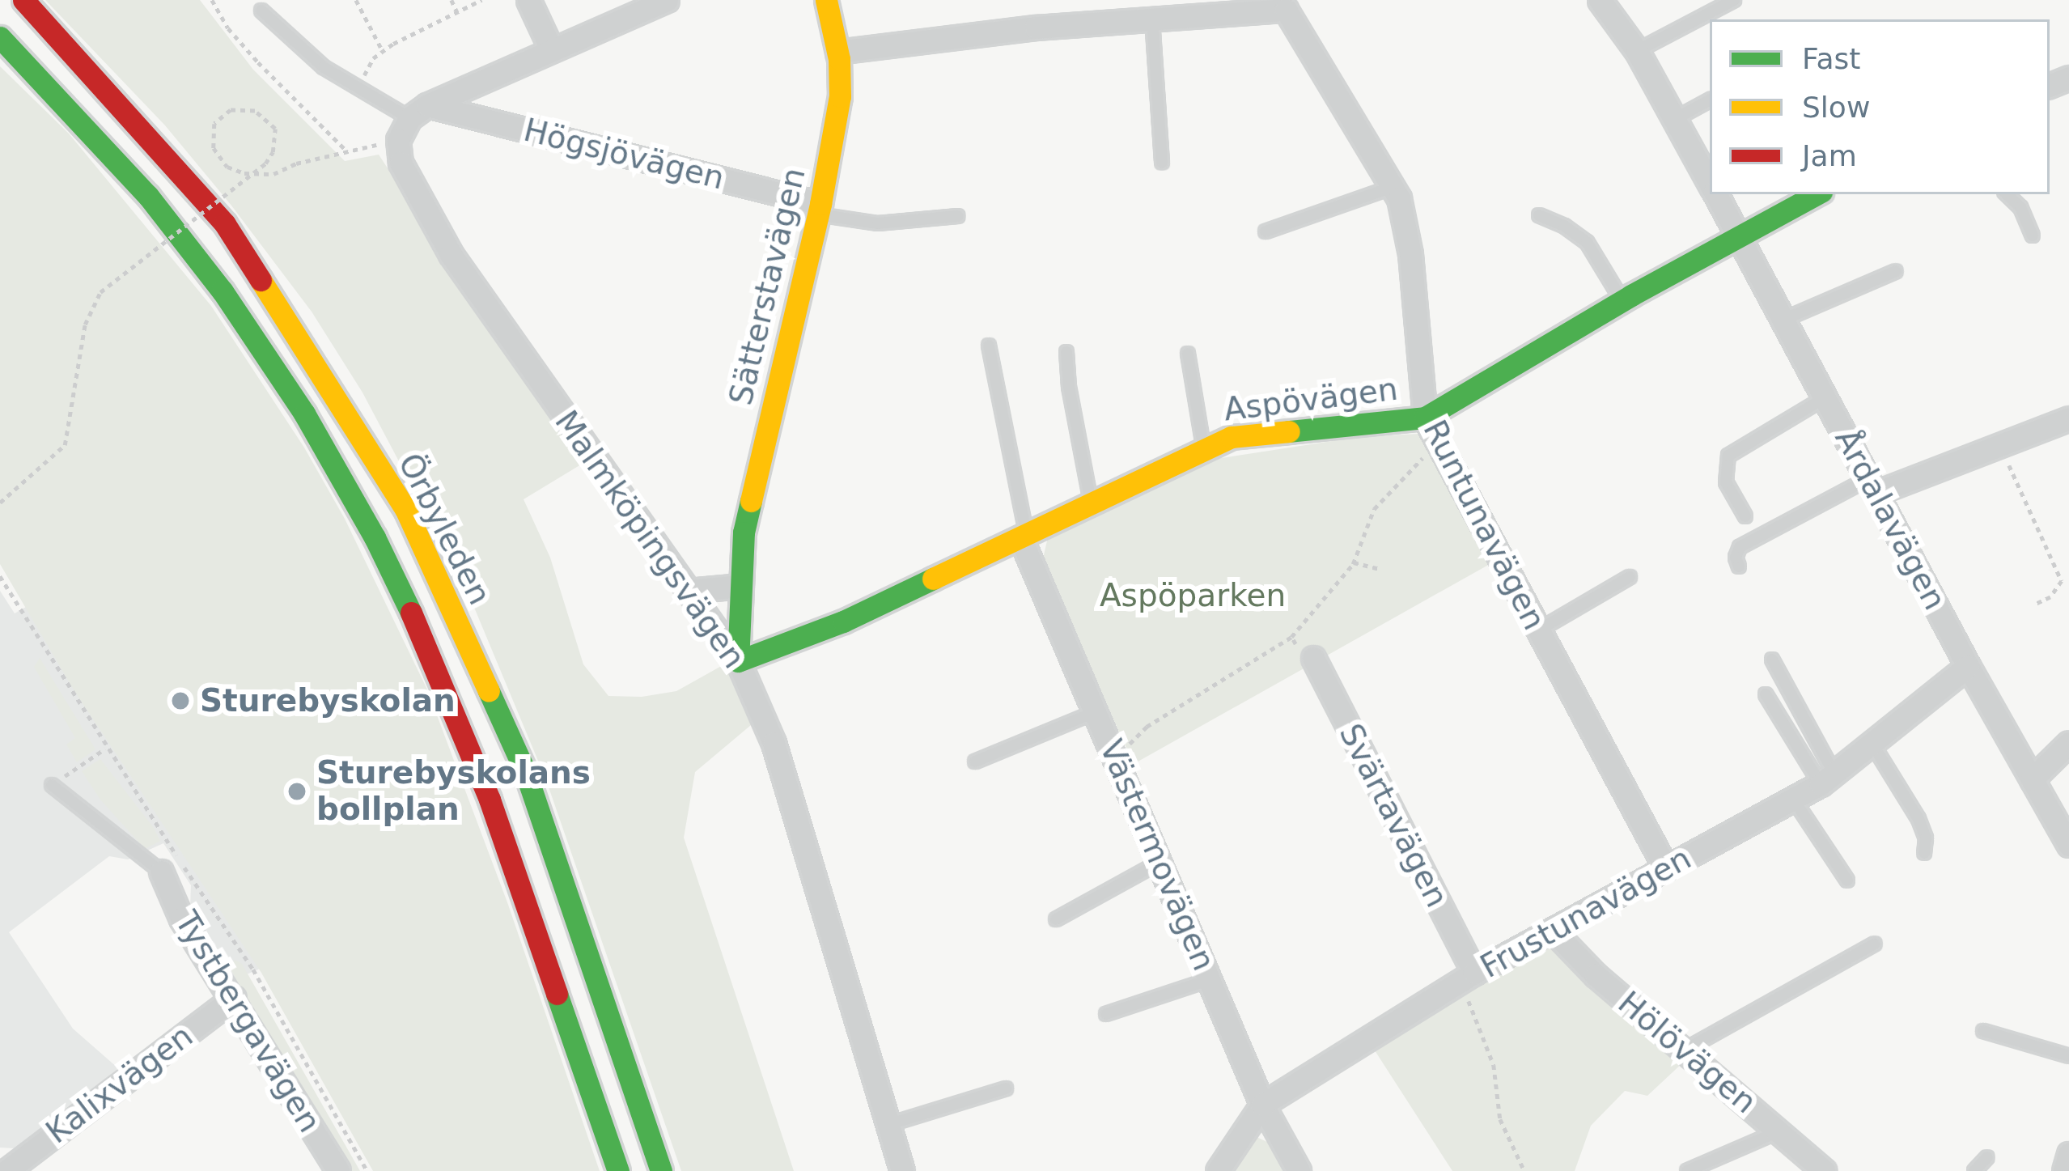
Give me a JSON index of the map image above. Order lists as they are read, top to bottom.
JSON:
{
  "streets": {
    "main road": ["Sätterstavägen", "Aspövägen", "Örbyleden"],
    "street": [
      "Högsjövägen",
      "Årdalavägen",
      "Runtunavägen",
      "Malmköpingsvägen",
      "Svärtavägen",
      "Västermovägen",
      "Frustunavägen",
      "Tystbergavägen",
      "Hölövägen",
      "Kalixvägen"
    ]
  },
  "crossings": [
    ["Högsjövägen", "Sätterstavägen"],
    ["Sätterstavägen", "Aspövägen"],
    ["Sätterstavägen", "Runtunavägen"],
    ["Sätterstavägen", "Malmköpingsvägen"],
    ["Aspövägen", "Årdalavägen"],
    ["Aspövägen", "Runtunavägen"],
    ["Aspövägen", "Malmköpingsvägen"],
    ["Aspövägen", "Västermovägen"],
    ["Årdalavägen", "Frustunavägen"],
    ["Runtunavägen", "Frustunavägen"],
    ["Svärtavägen", "Frustunavägen"],
    ["Västermovägen", "Frustunavägen"],
    ["Frustunavägen", "Hölövägen"],
    ["Tystbergavägen", "Kalixvägen"]
  ],
  "parks": ["Aspöparken"],
  "places": ["Sturebyskolan", "Sturebyskolans bollplan"],
  "legend": ["Fast", "Slow", "Jam"]
}
